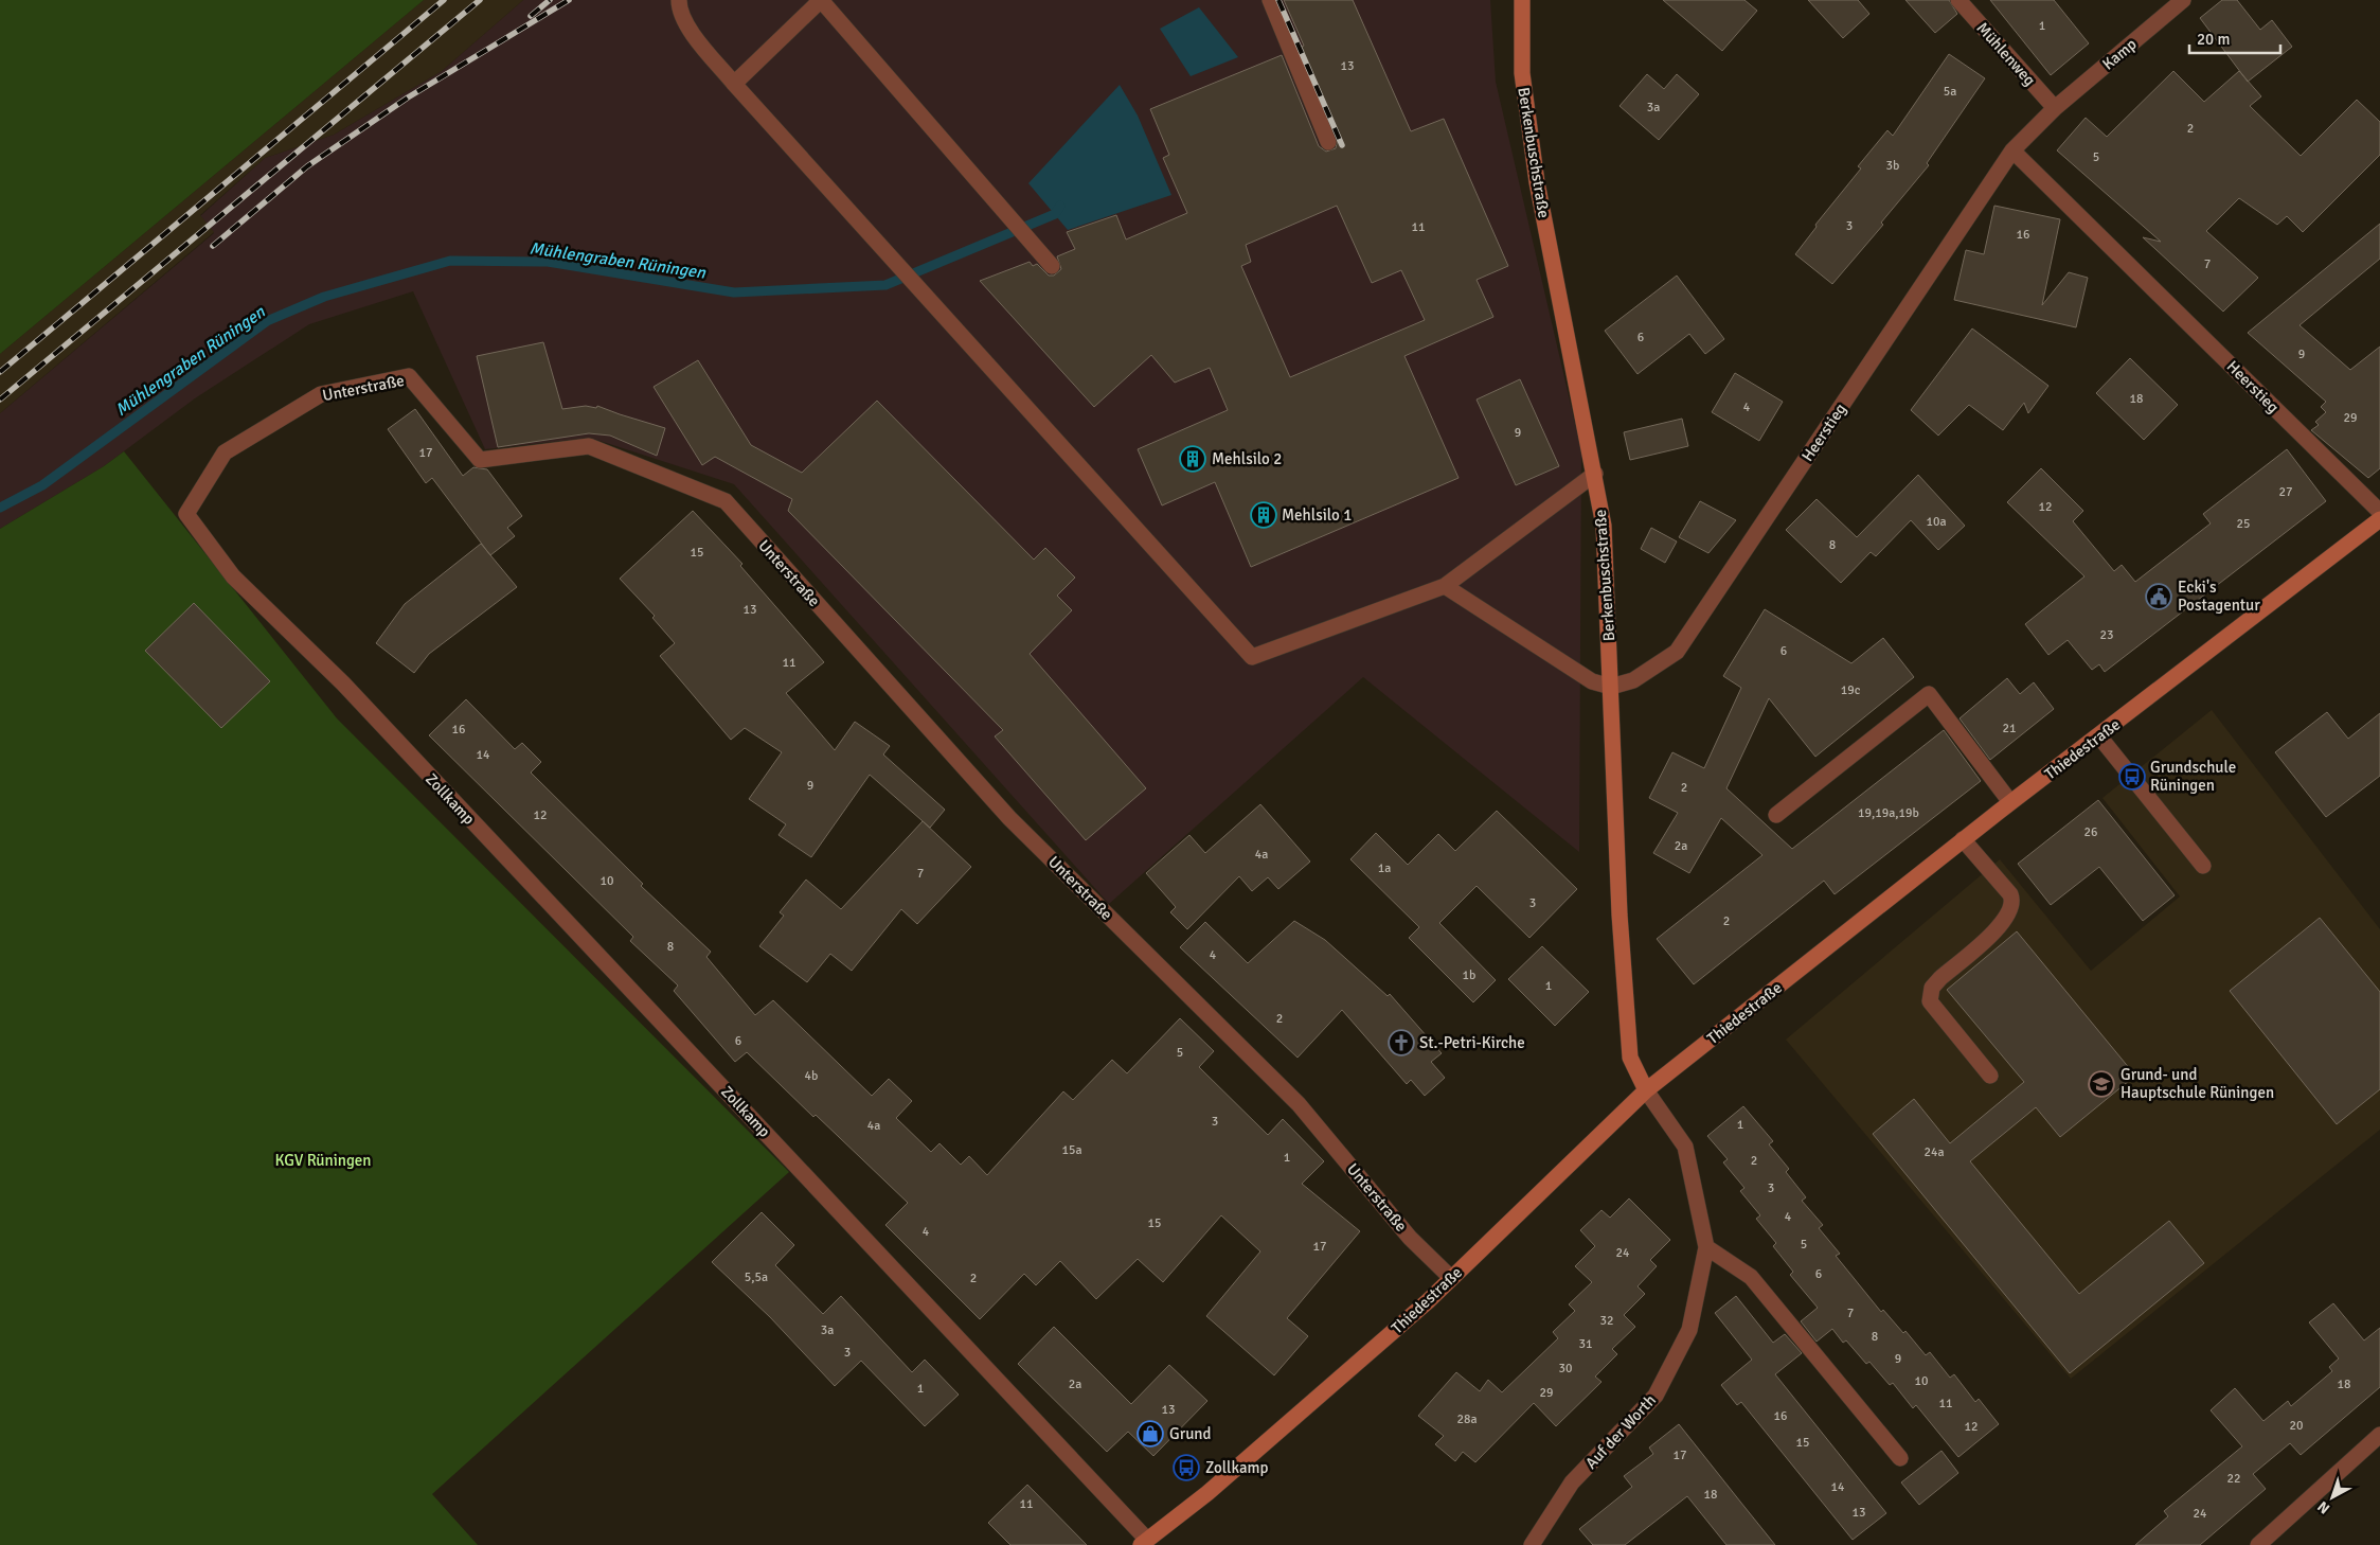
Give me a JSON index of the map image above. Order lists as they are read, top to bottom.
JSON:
{
  "streets": {
    "street": [
      "Mühlenweg",
      "Kamp",
      "Berkenbuschstraße",
      "Heerstieg",
      "Unterstraße",
      "Thiedestraße",
      "Zollkamp",
      "Auf der Worth"
    ]
  },
  "crossings": [
    ["Mühlenweg", "Kamp"],
    ["Mühlenweg", "Heerstieg"],
    ["Kamp", "Heerstieg"],
    ["Berkenbuschstraße", "Heerstieg"],
    ["Berkenbuschstraße", "Thiedestraße"],
    ["Berkenbuschstraße", "Auf der Worth"],
    ["Unterstraße", "Thiedestraße"],
    ["Unterstraße", "Zollkamp"],
    ["Thiedestraße", "Zollkamp"],
    ["Thiedestraße", "Auf der Worth"]
  ],
  "water": ["Mühlengraben Rüningen"],
  "parks": ["KGV Rüningen"],
  "places": {
    "building": ["Mehlsilo 2", "Mehlsilo 1"],
    "public building": ["Ecki's Postagentur"],
    "bus stop": ["Grundschule Rüningen", "Zollkamp"],
    "church": ["St.-Petri-Kirche"],
    "school or university": ["Grund- und Hauptschule Rüningen"],
    "shop": ["Grund"]
  },
  "house_numbers": [
    "1",
    "13",
    "5a",
    "3a",
    "2",
    "5",
    "3b",
    "3",
    "11",
    "16",
    "7",
    "6",
    "9",
    "18",
    "4",
    "29",
    "9",
    "17",
    "27",
    "12",
    "10a",
    "25",
    "8",
    "15",
    "13",
    "23",
    "6",
    "11",
    "19c",
    "21",
    "16",
    "14",
    "9",
    "2",
    "19,19a,19b",
    "12",
    "26",
    "2a",
    "4a",
    "1a",
    "7",
    "10",
    "3",
    "2",
    "8",
    "4",
    "1b",
    "1",
    "2",
    "6",
    "5",
    "4b",
    "3",
    "1",
    "4a",
    "15a",
    "24a",
    "1",
    "2",
    "3",
    "4",
    "15",
    "4",
    "5",
    "17",
    "24",
    "6",
    "5,5a",
    "2",
    "7",
    "32",
    "3a",
    "8",
    "31",
    "3",
    "9",
    "30",
    "10",
    "2a",
    "18",
    "1",
    "29",
    "11",
    "13",
    "16",
    "28a",
    "20",
    "12",
    "15",
    "17",
    "22",
    "14",
    "18",
    "11",
    "13",
    "24"
  ],
  "scale_bar": "20 m",
  "north": "bottom left"
}
